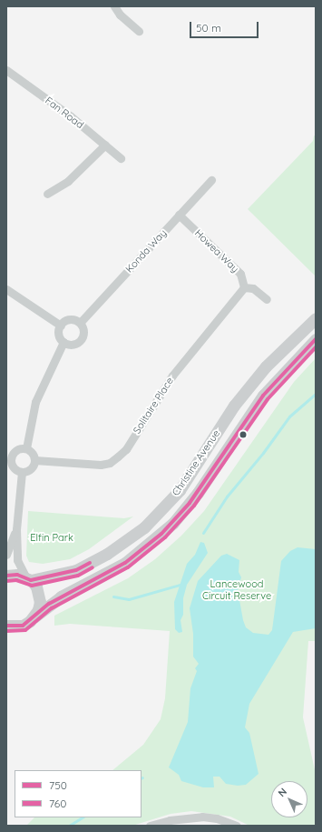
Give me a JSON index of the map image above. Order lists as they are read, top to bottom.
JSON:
{
  "streets": {
    "main road": ["Christine Avenue"],
    "street": [
      "Fan Road",
      "Konda Way",
      "Howea Way",
      "Solitaire Place"
    ]
  },
  "crossings": [
    ["Konda Way", "Howea Way"],
    ["Howea Way", "Solitaire Place"]
  ],
  "parks": ["Elfin Park", "Lancewood Circuit Reserve"],
  "lines": ["transit line 750", "transit line 760"],
  "legend": ["750", "760"],
  "scale_bar": "50 m",
  "north": "top left"
}
